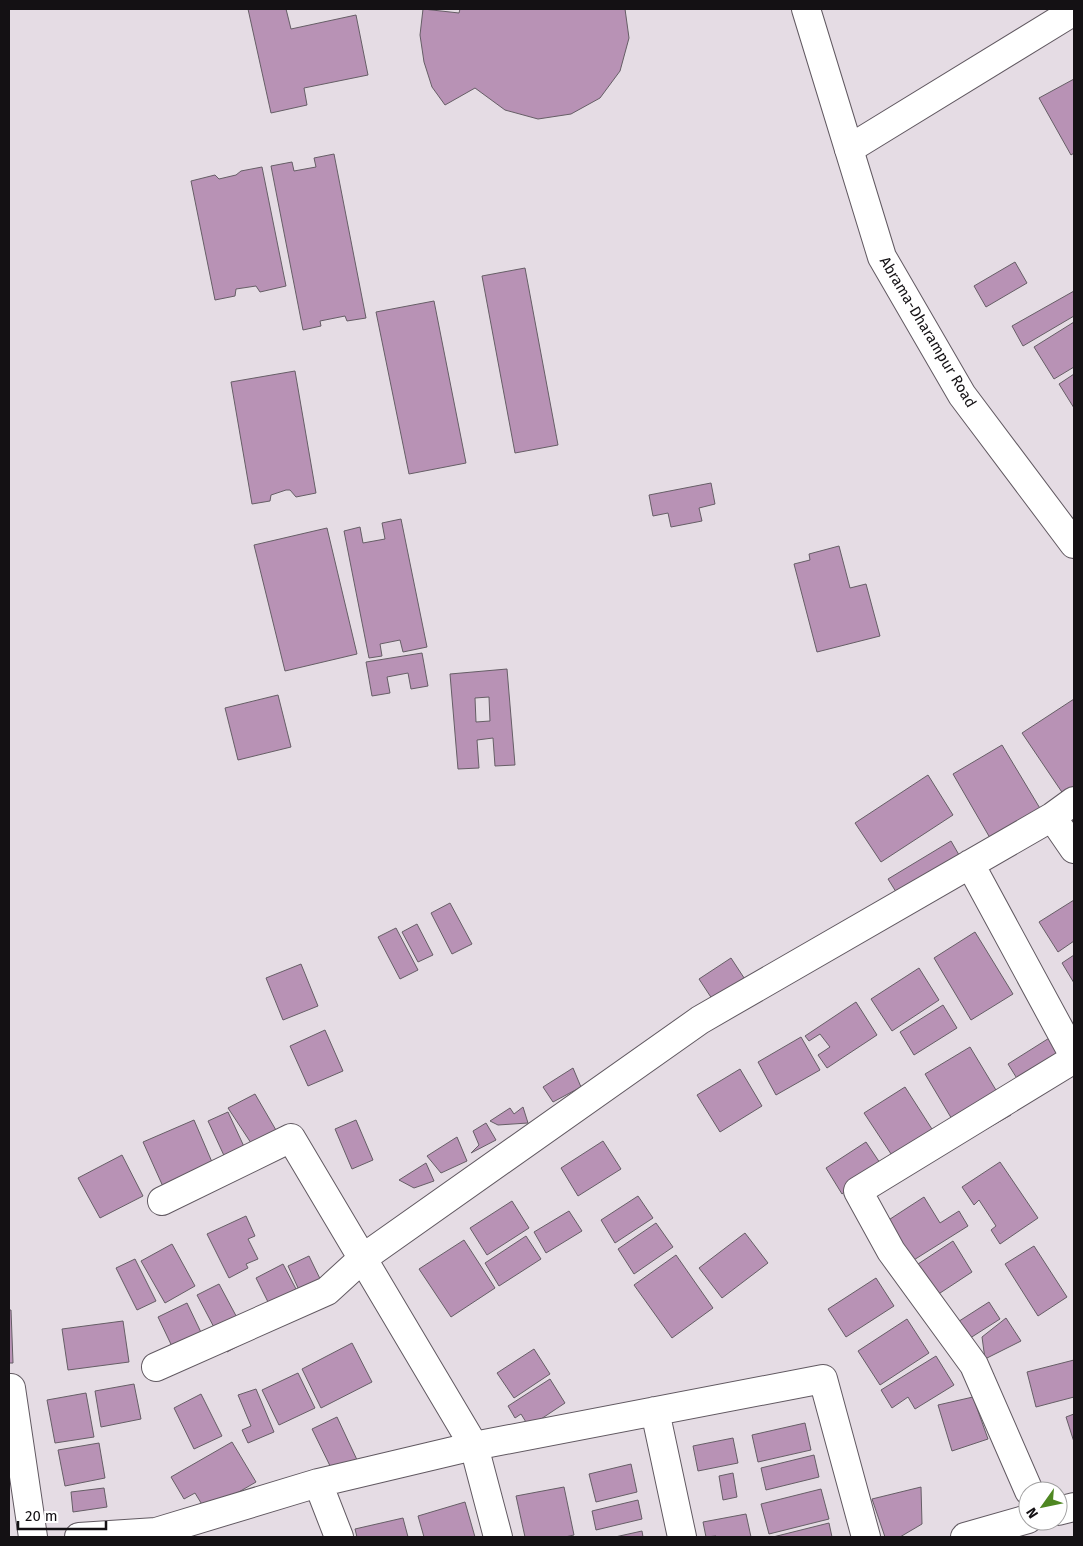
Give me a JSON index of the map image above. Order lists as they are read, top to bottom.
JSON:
{
  "streets": {
    "street": ["Abrama-Dharampur Road"]
  },
  "scale_bar": "20 m",
  "north": "bottom left"
}
